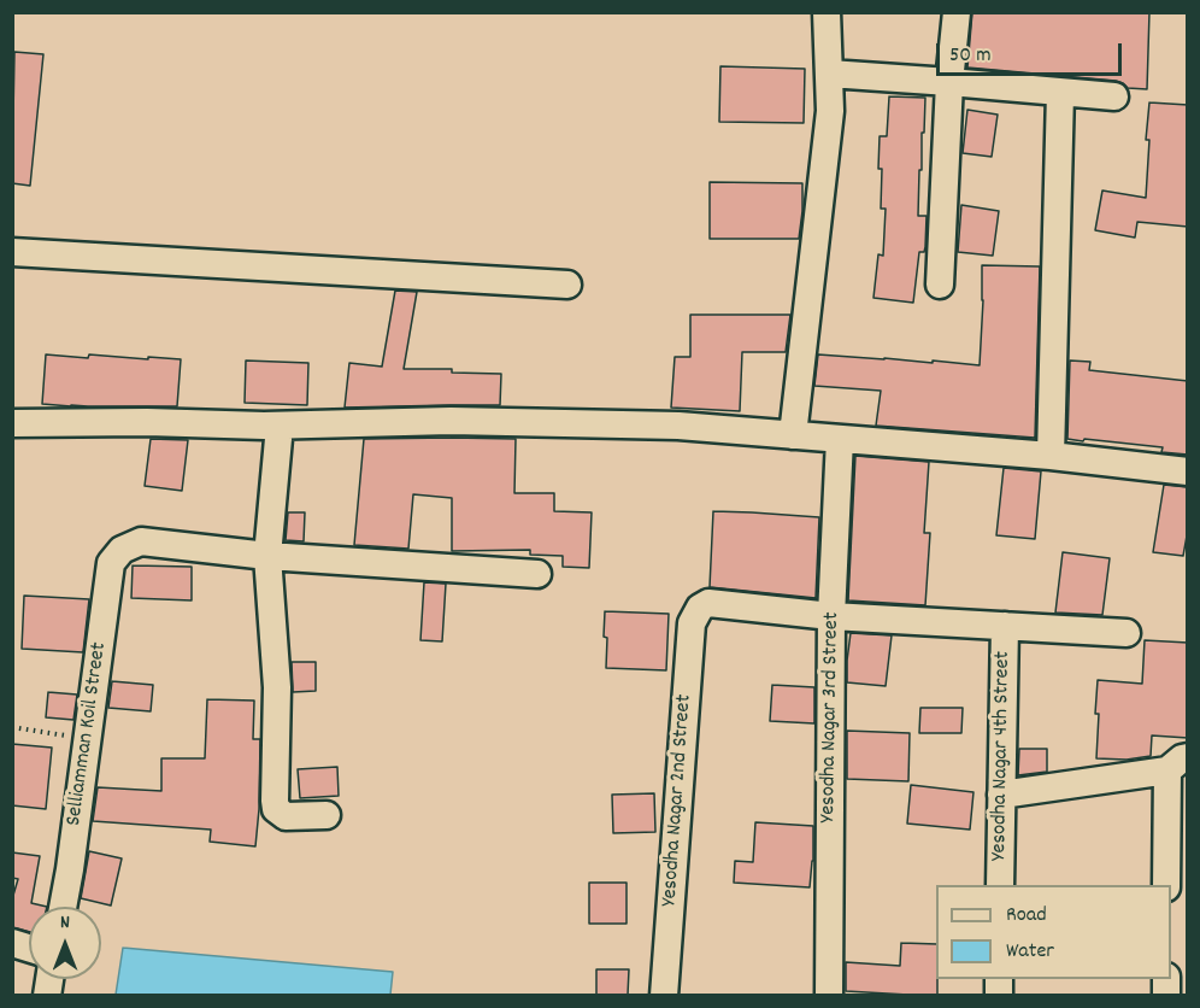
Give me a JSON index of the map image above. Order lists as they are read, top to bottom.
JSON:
{
  "streets": {
    "street": [
      "Yesodha Nagar 3rd Street",
      "Selliamman Koil Street",
      "Yesodha Nagar 4th Street",
      "Yesodha Nagar 2nd Street"
    ]
  },
  "crossings": [
    ["Yesodha Nagar 3rd Street", "Yesodha Nagar 2nd Street"]
  ],
  "legend": ["Road", "Water"],
  "scale_bar": "50 m",
  "north": "top"
}
